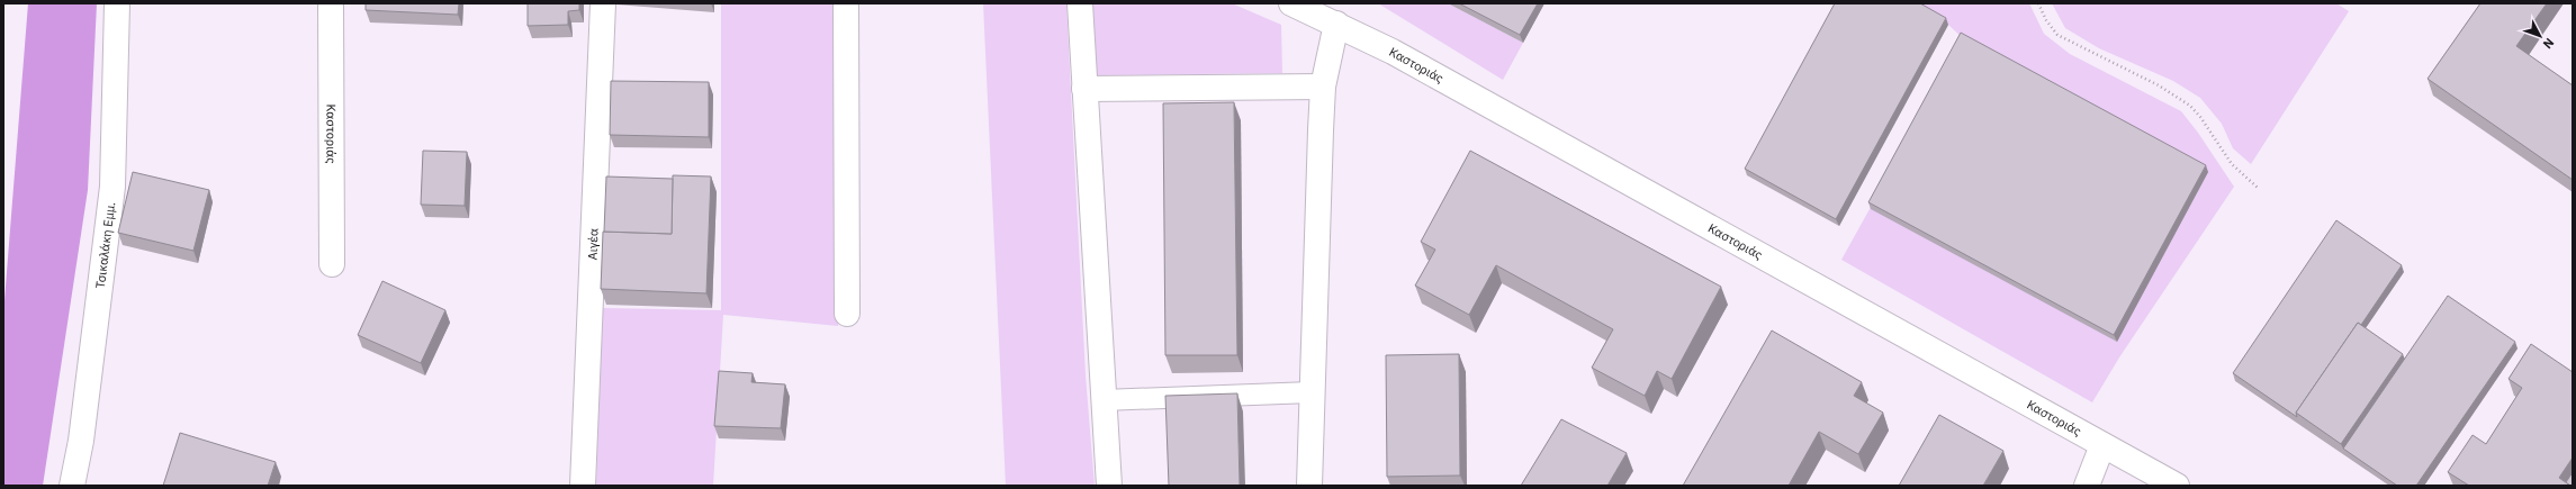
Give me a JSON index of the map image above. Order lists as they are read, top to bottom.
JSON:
{
  "streets": {
    "street": ["Καστοριάς", "Τσικαλάκη Εμμ.", "Αιγέα"]
  },
  "north": "bottom right"
}
